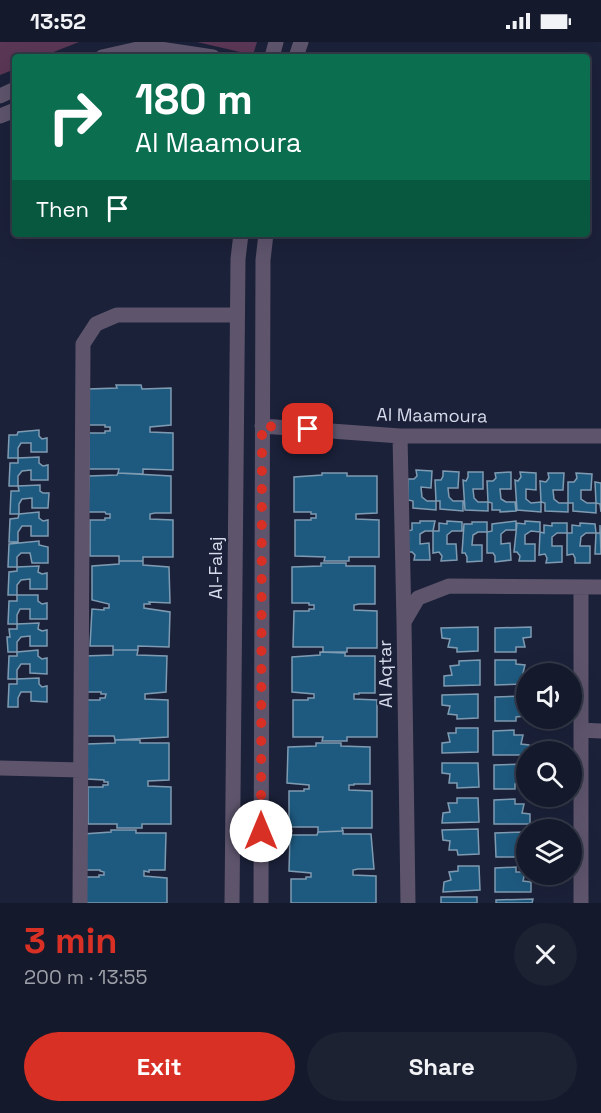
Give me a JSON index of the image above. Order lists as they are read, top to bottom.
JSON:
{
  "streets": {
    "street": ["Al Maamoura", "Al-Falaj", "Al Aqtar"]
  },
  "page": {
    "status": "13:52",
    "turn": ["180 m", "Al Maamoura"],
    "then": "Then",
    "heading": ["3 min", "200 m · 13:55"],
    "buttons": ["Exit", "Share"]
  }
}
